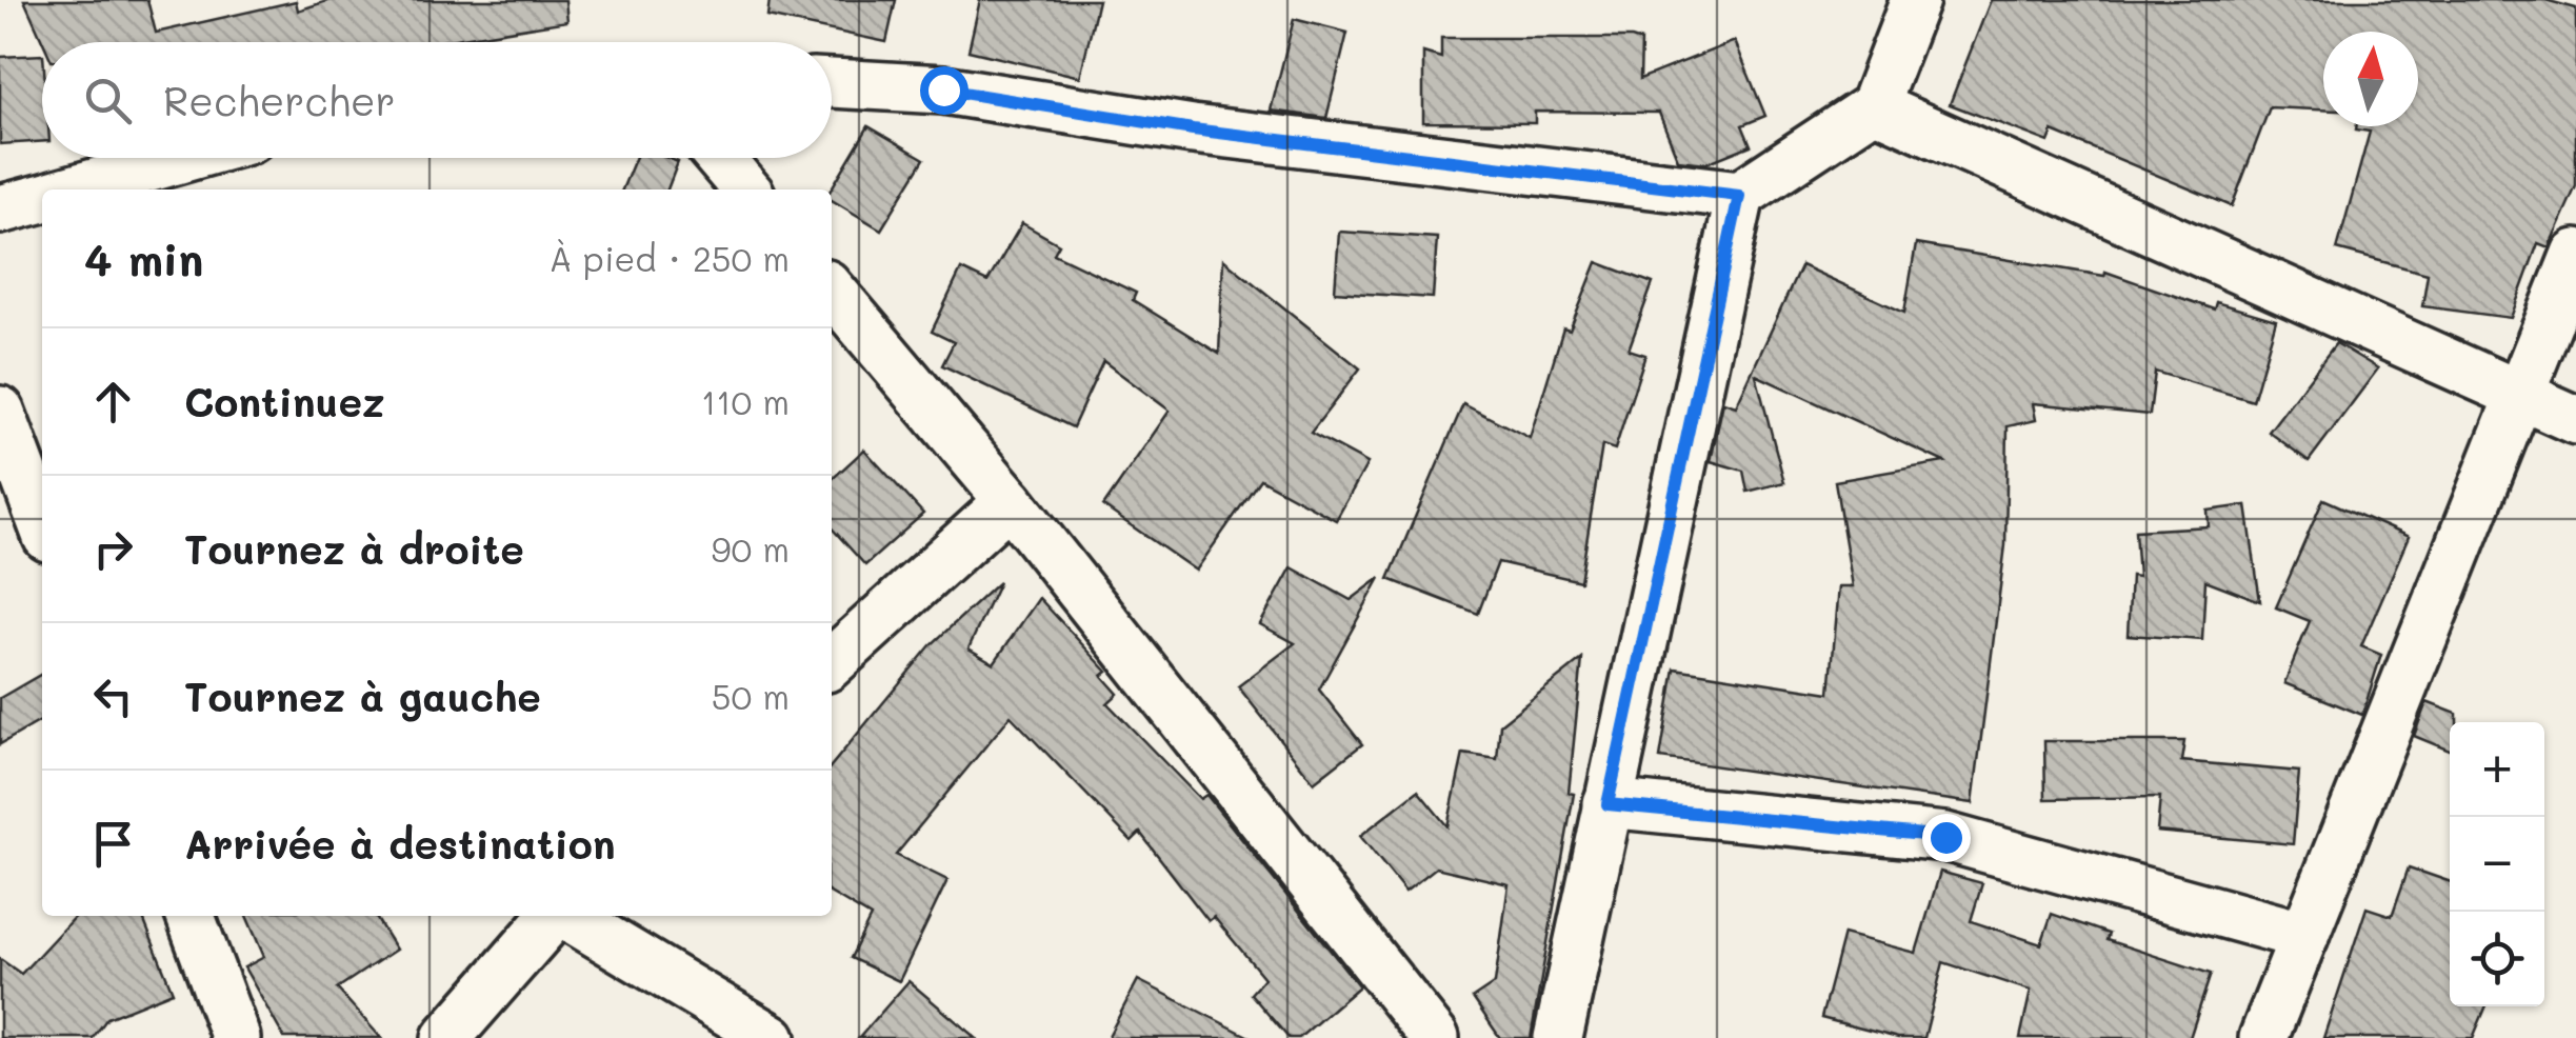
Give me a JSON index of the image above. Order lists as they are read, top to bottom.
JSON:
{
  "north": "top",
  "page": {
    "search": "Rechercher",
    "heading": ["4 min", "À pied · 250 m"],
    "list": [
      ["Continuez", "110 m"],
      ["Tournez à droite", "90 m"],
      ["Tournez à gauche", "50 m"],
      "Arrivée à destination"
    ],
    "map_buttons": ["+", "−"]
  }
}
